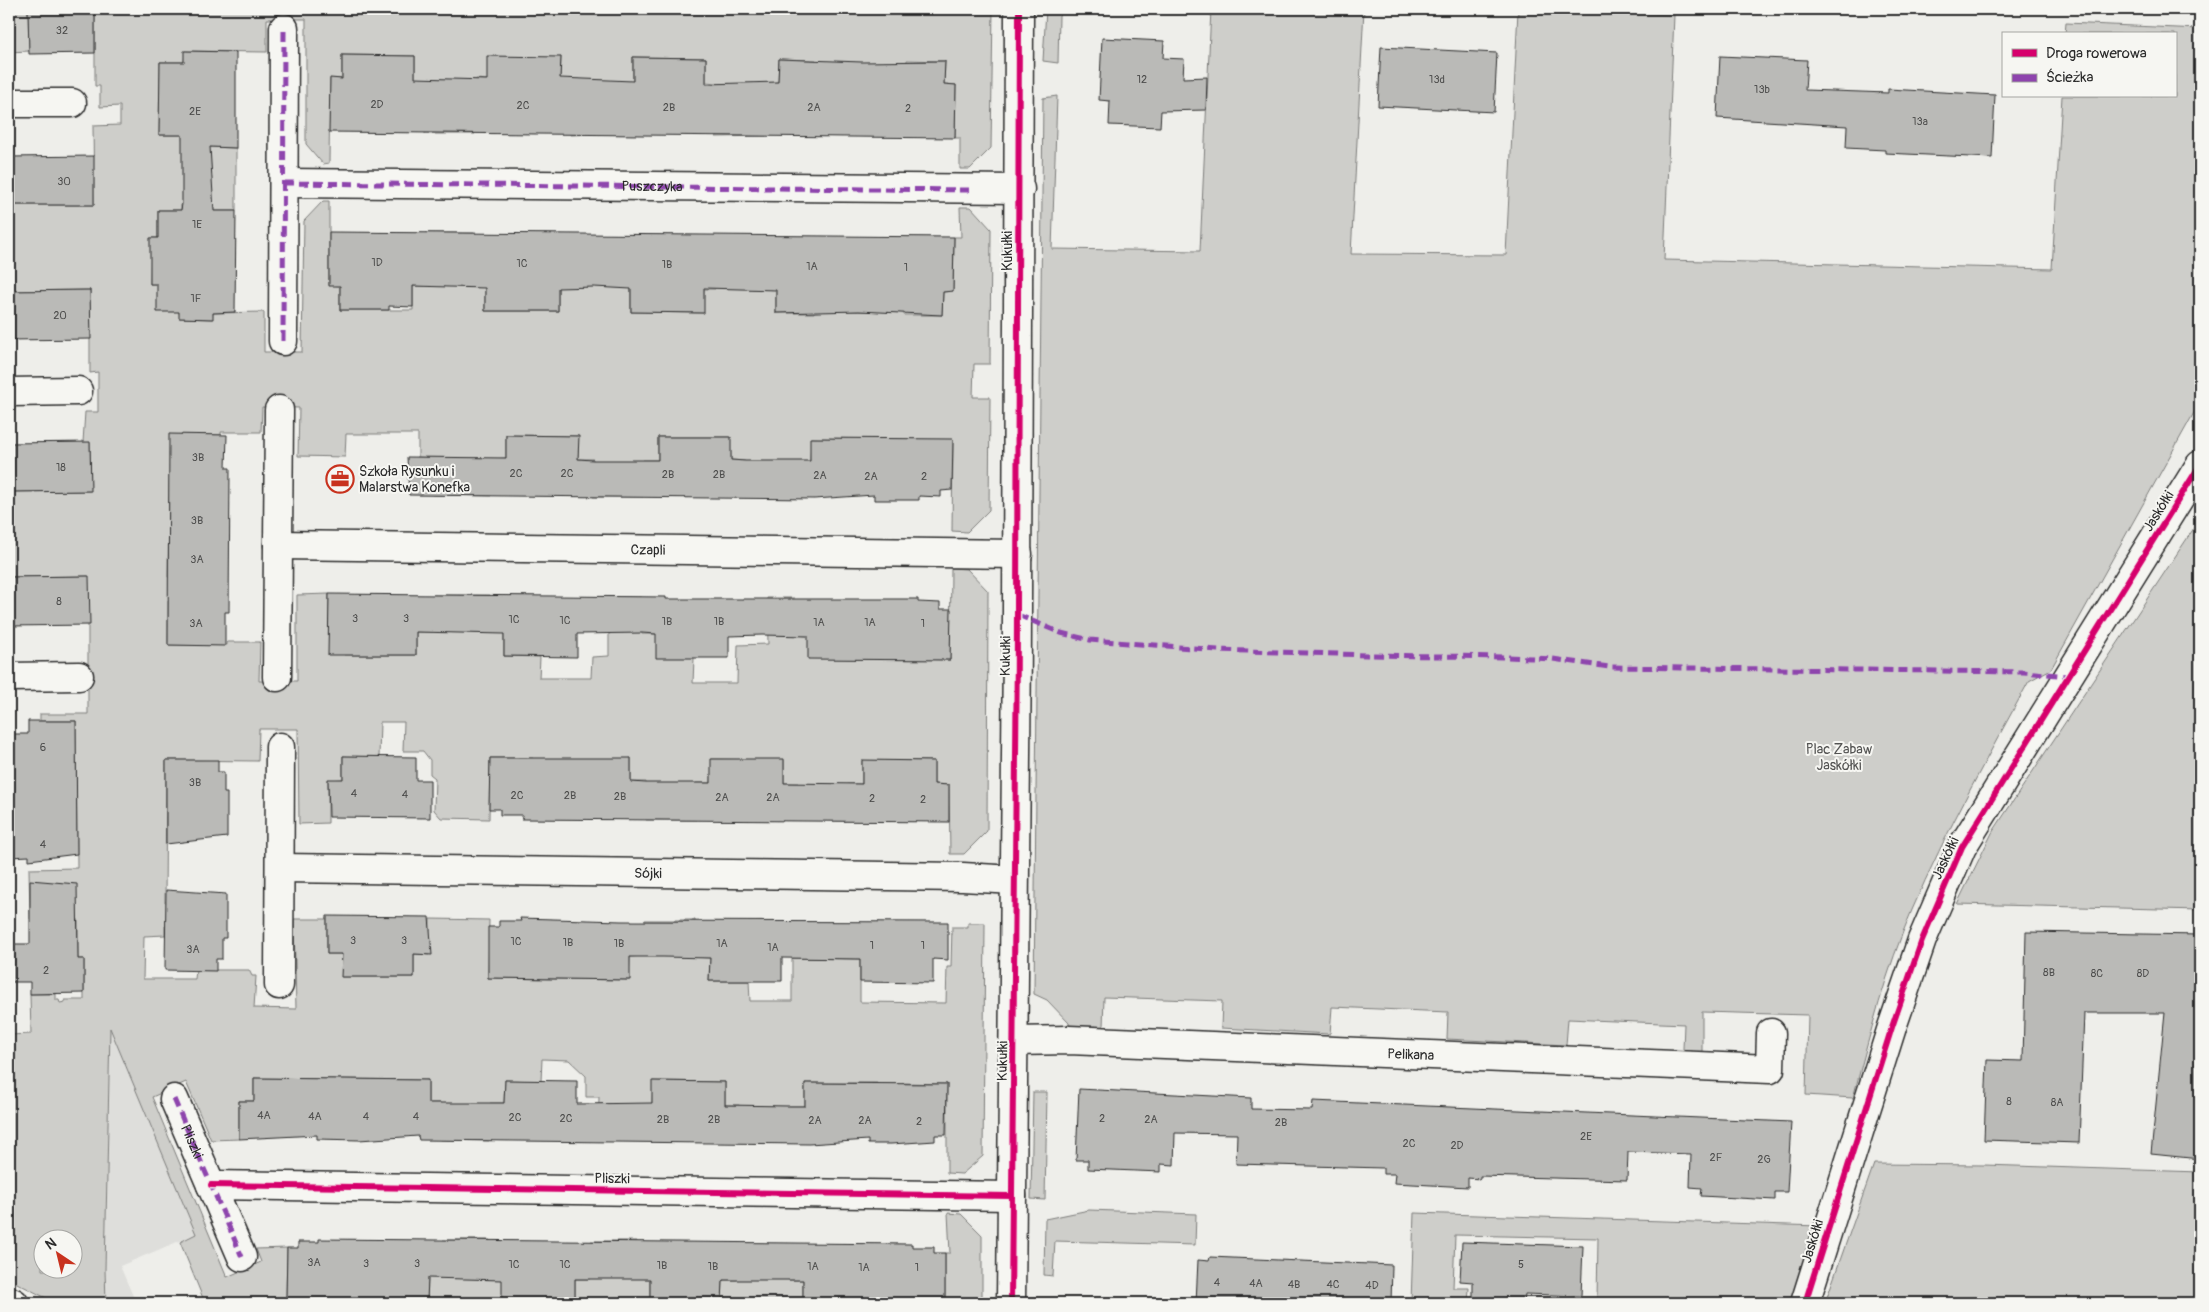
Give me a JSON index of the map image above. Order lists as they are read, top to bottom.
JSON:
{
  "streets": {
    "street": [
      "Puszczyka",
      "Kukułki",
      "Jaskółki",
      "Czapli",
      "Sójki",
      "Pelikana",
      "Pliszki"
    ]
  },
  "crossings": [
    ["Puszczyka", "Kukułki"],
    ["Kukułki", "Czapli"],
    ["Kukułki", "Sójki"],
    ["Kukułki", "Pelikana"],
    ["Kukułki", "Pliszki"]
  ],
  "parks": ["Plac Zabaw Jaskółki"],
  "places": {
    "office": ["Szkoła Rysunku i Malarstwa Konefka"]
  },
  "house_numbers": [
    "32",
    "12",
    "13d",
    "13b",
    "2D",
    "2C",
    "2B",
    "2A",
    "2",
    "2E",
    "13a",
    "30",
    "1E",
    "1D",
    "1C",
    "1B",
    "1A",
    "1",
    "1F",
    "20",
    "3B",
    "18",
    "2C",
    "2C",
    "2B",
    "2B",
    "2A",
    "2A",
    "2",
    "3B",
    "3A",
    "8",
    "3",
    "3",
    "1C",
    "1C",
    "1B",
    "1B",
    "1A",
    "1A",
    "3A",
    "1",
    "6",
    "3B",
    "4",
    "4",
    "2C",
    "2B",
    "2B",
    "2A",
    "2A",
    "2",
    "2",
    "4",
    "3",
    "3",
    "1C",
    "1B",
    "1B",
    "1A",
    "1",
    "1",
    "1A",
    "3A",
    "2",
    "8B",
    "8C",
    "8D",
    "8",
    "8A",
    "4A",
    "4A",
    "4",
    "4",
    "2C",
    "2C",
    "2",
    "2B",
    "2B",
    "2A",
    "2A",
    "2A",
    "2",
    "2B",
    "2E",
    "2C",
    "2D",
    "2F",
    "2G",
    "3A",
    "3",
    "3",
    "1C",
    "1C",
    "5",
    "1B",
    "1B",
    "1A",
    "1A",
    "1",
    "4",
    "4A",
    "4B",
    "4C",
    "4D"
  ],
  "legend": ["Droga rowerowa", "Ścieżka"],
  "north": "top left"
}
